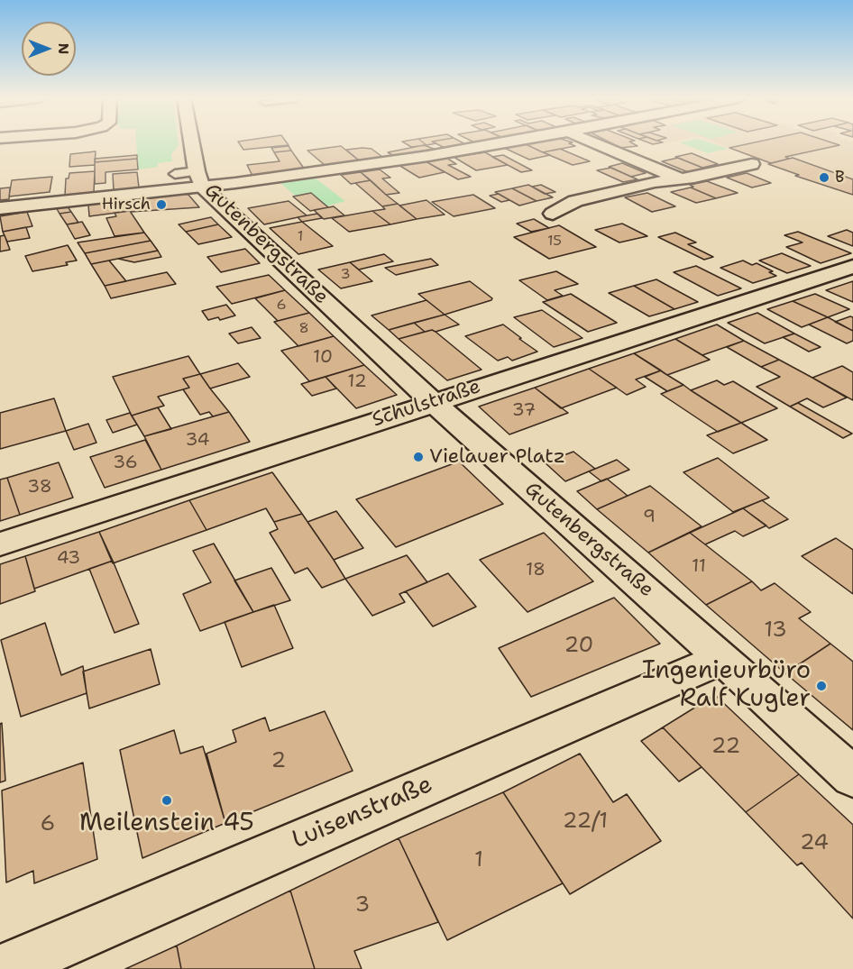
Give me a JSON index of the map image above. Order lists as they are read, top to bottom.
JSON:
{
  "streets": {
    "street": ["Gutenbergstraße", "Schulstraße", "Luisenstraße"]
  },
  "crossings": [
    ["Gutenbergstraße", "Schulstraße"],
    ["Gutenbergstraße", "Luisenstraße"]
  ],
  "places": [
    "B",
    "Hirsch",
    "Vielauer Platz",
    "Ingenieurbüro Ralf Kugler",
    "Meilenstein 45"
  ],
  "house_numbers": [
    "1",
    "15",
    "3",
    "6",
    "8",
    "10",
    "12",
    "37",
    "34",
    "36",
    "38",
    "9",
    "43",
    "11",
    "18",
    "13",
    "20",
    "22",
    "2",
    "22/1",
    "6",
    "24",
    "1",
    "3"
  ],
  "north": "right"
}
